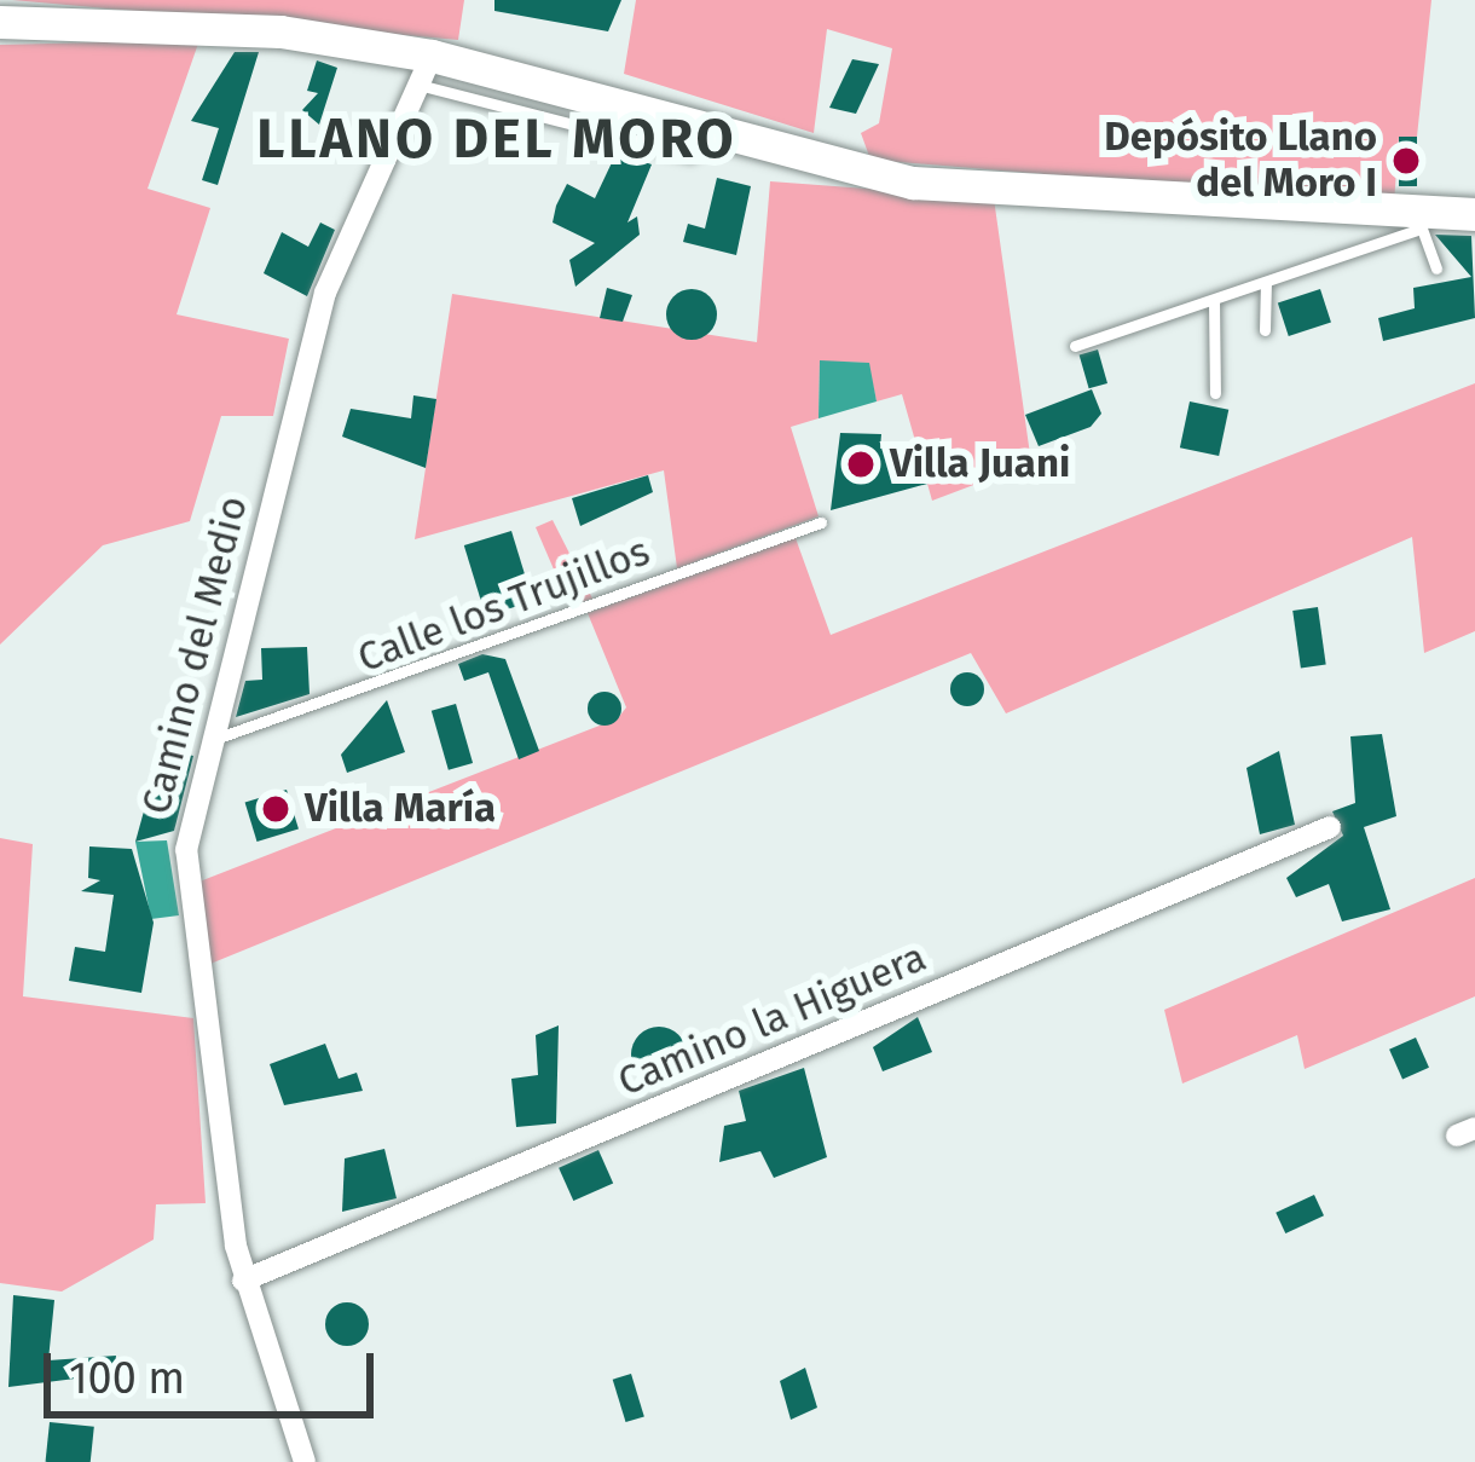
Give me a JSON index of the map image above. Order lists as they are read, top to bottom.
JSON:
{
  "streets": {
    "street": ["Camino del Medio", "Camino la Higuera"],
    "lane": ["Calle los Trujillos"]
  },
  "crossings": [
    ["Calle los Trujillos", "Camino del Medio"],
    ["Camino del Medio", "Camino la Higuera"]
  ],
  "districts": ["LLANO DEL MORO"],
  "places": ["Depósito Llano del Moro I", "Villa Juani", "Villa María"],
  "scale_bar": "100 m"
}
